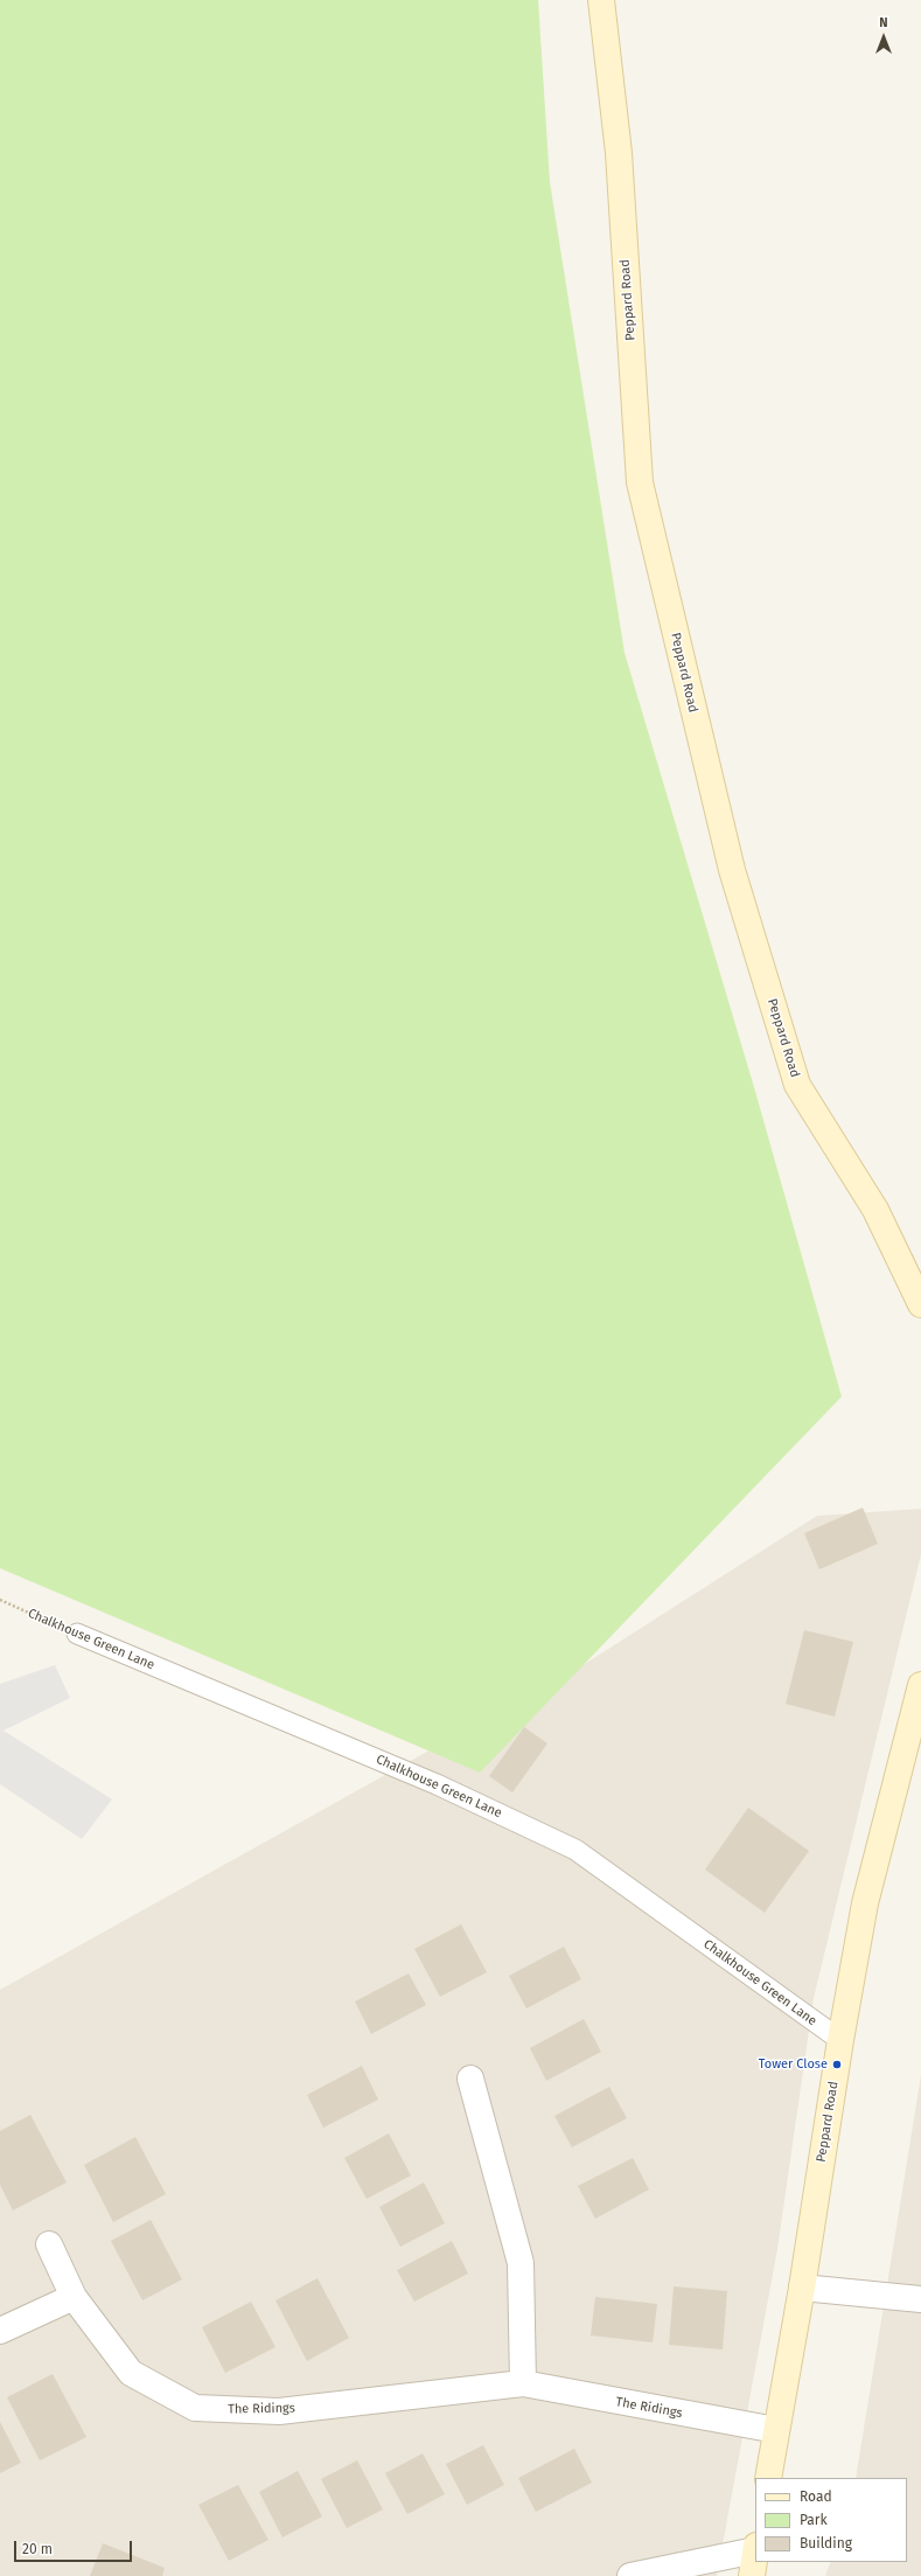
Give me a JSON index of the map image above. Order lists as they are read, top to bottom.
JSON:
{
  "streets": {
    "main road": ["Peppard Road"],
    "street": ["The Ridings"],
    "lane": ["Chalkhouse Green Lane"]
  },
  "crossings": [
    ["Peppard Road", "Chalkhouse Green Lane"],
    ["Peppard Road", "The Ridings"]
  ],
  "places": ["Tower Close"],
  "legend": ["Road", "Park", "Building"],
  "scale_bar": "20 m",
  "north": "top"
}
